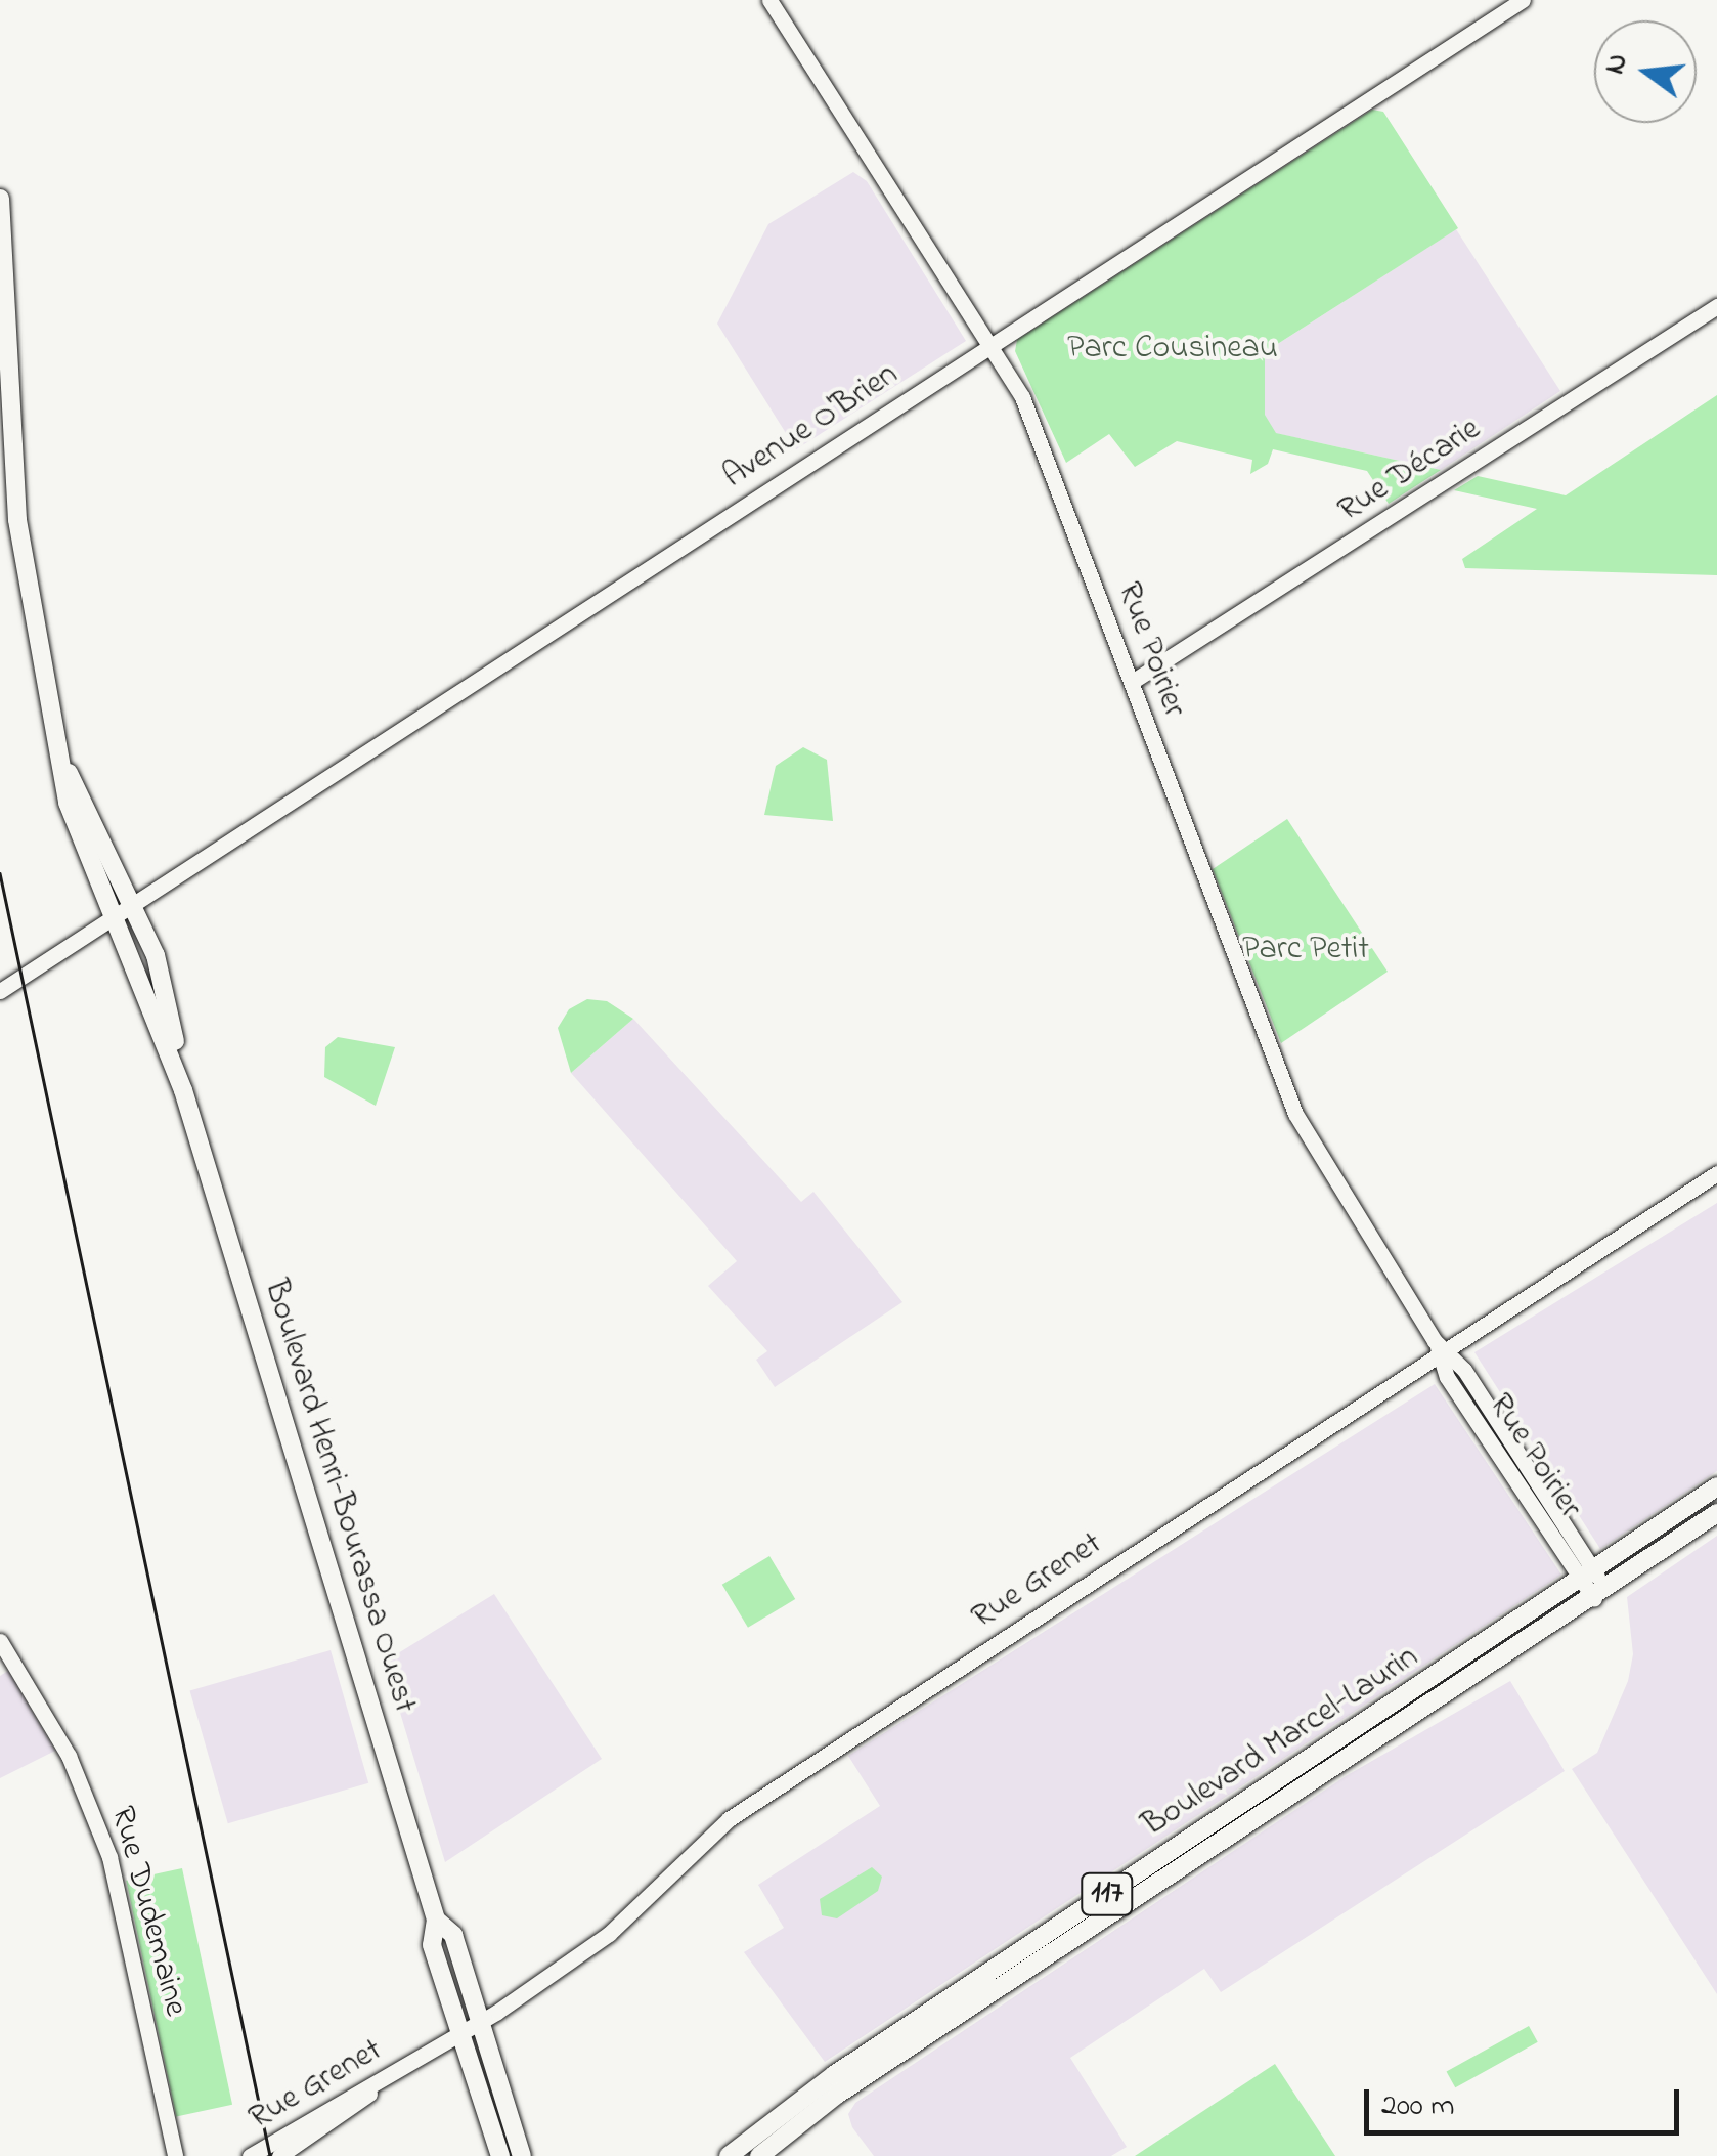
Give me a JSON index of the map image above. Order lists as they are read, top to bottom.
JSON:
{
  "streets": {
    "main road": ["Boulevard Henri-Bourassa Ouest", "Boulevard Marcel-Laurin", "117"],
    "street": [
      "Avenue O'Brien",
      "Rue Décarie",
      "Rue Poirier",
      "Rue Grenet",
      "Rue Dudemaine"
    ]
  },
  "crossings": [
    ["Avenue O'Brien", "Rue Poirier"],
    ["Avenue O'Brien", "Boulevard Henri-Bourassa Ouest"],
    ["Rue Décarie", "Rue Poirier"],
    ["Rue Poirier", "Rue Grenet"],
    ["Rue Poirier", "Boulevard Marcel-Laurin"],
    ["Boulevard Henri-Bourassa Ouest", "Rue Grenet"]
  ],
  "parks": ["Parc Cousineau", "Parc Petit"],
  "scale_bar": "200 m",
  "north": "left"
}
